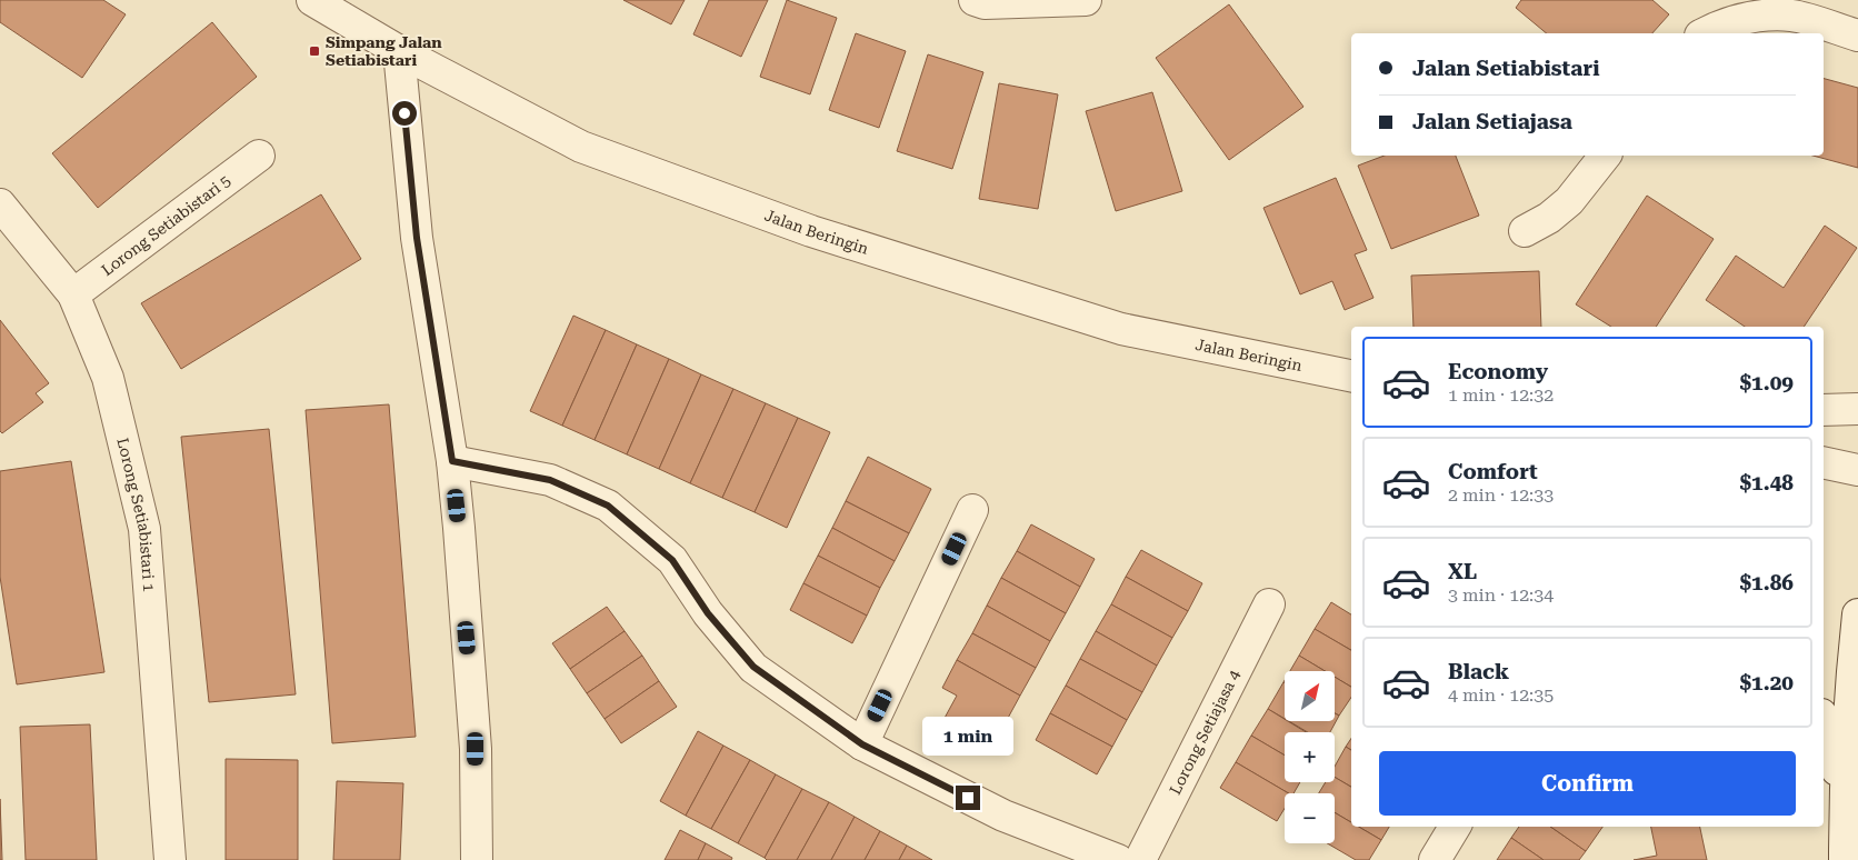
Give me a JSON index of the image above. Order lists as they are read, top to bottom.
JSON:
{
  "streets": {
    "street": [
      "Lorong Setiabistari 5",
      "Jalan Beringin",
      "Lorong Setiabistari 1",
      "Lorong Setiajasa 4"
    ]
  },
  "crossings": [
    ["Lorong Setiabistari 5", "Lorong Setiabistari 1"]
  ],
  "places": {
    "transit": ["Simpang Jalan Setiabistari"]
  },
  "north": "top right",
  "page": {
    "banner": ["Jalan Setiabistari", "Jalan Setiajasa"],
    "list": [
      {
        "name": "Economy",
        "note": "1 min · 12:32",
        "value": "$1.09"
      },
      {
        "name": "Comfort",
        "note": "2 min · 12:33",
        "value": "$1.48"
      },
      {
        "name": "XL",
        "note": "3 min · 12:34",
        "value": "$1.86"
      },
      {
        "name": "Black",
        "note": "4 min · 12:35",
        "value": "$1.20"
      }
    ],
    "map_buttons": ["+", "−"],
    "bubble": "1 min",
    "buttons": "Confirm"
  }
}
